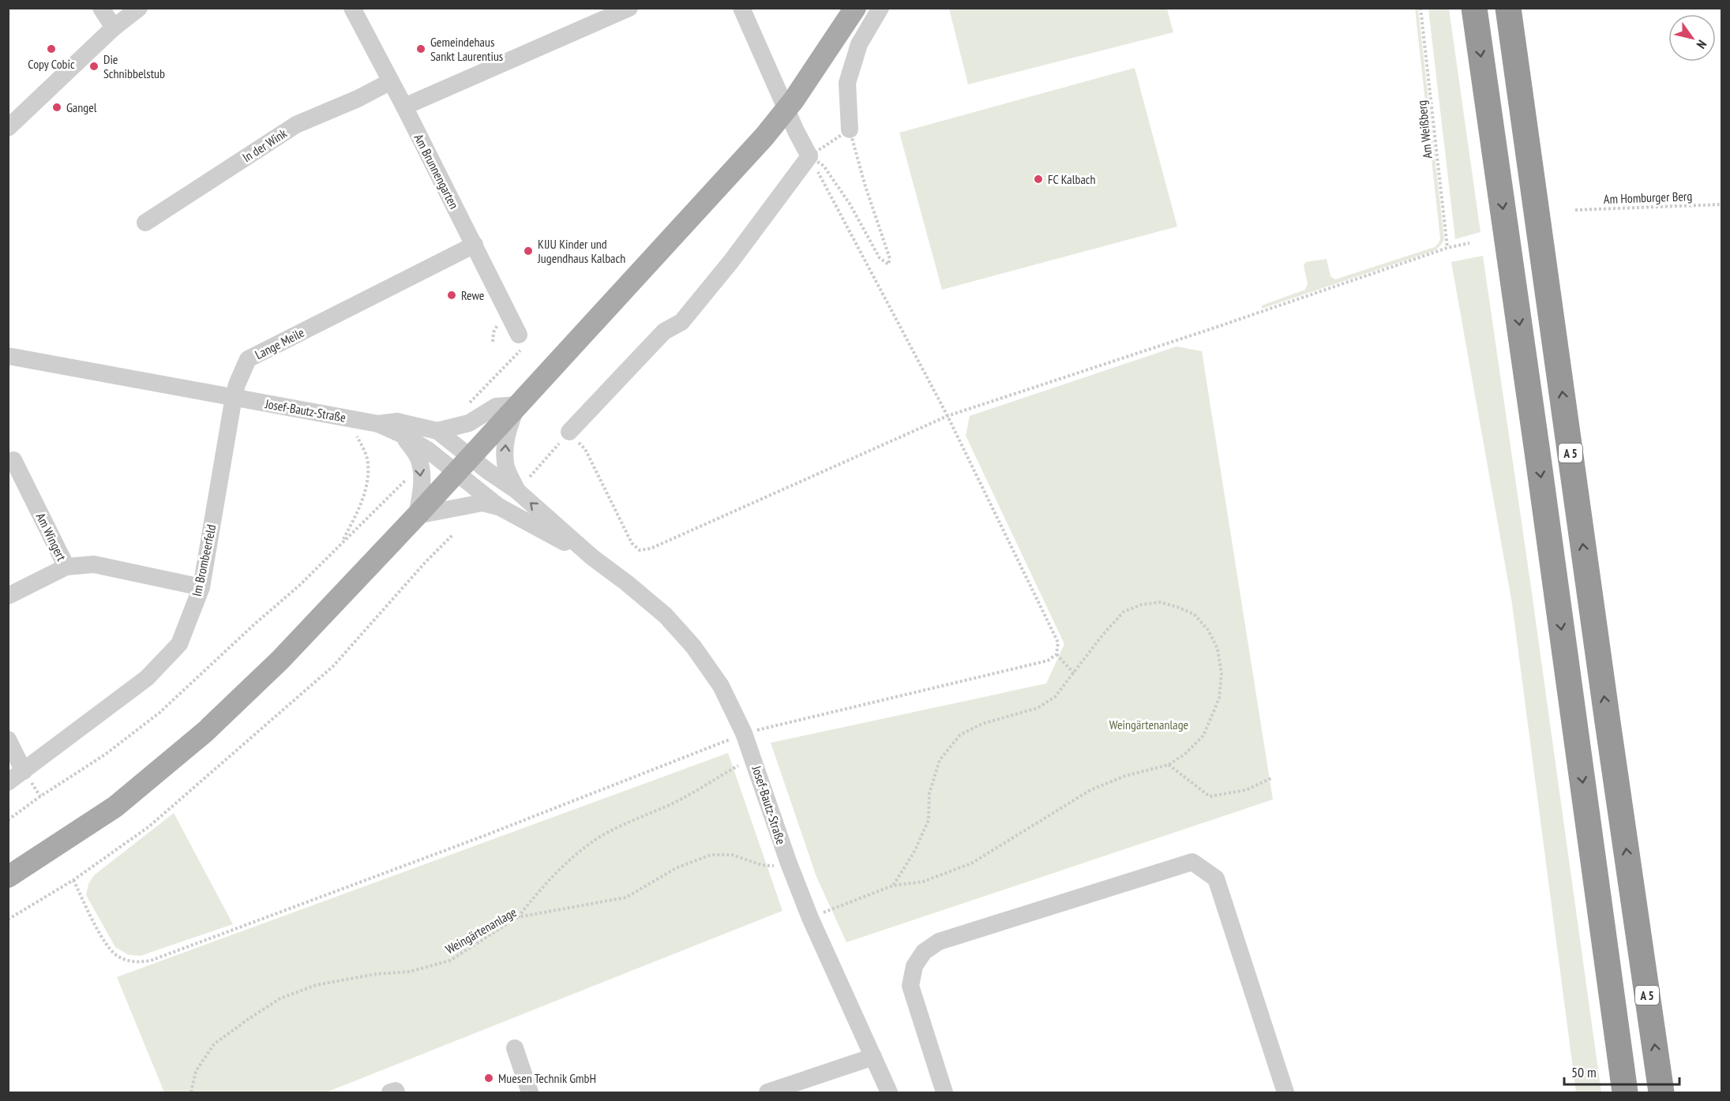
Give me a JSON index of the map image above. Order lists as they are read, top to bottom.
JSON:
{
  "streets": {
    "highway": ["A 5"],
    "street": [
      "In der Wink",
      "Am Brunnengarten",
      "Lange Meile",
      "Josef-Bautz-Straße",
      "Am Wingert",
      "Im Brombeerfeld"
    ],
    "path": ["Am Weißberg", "Am Homburger Berg", "Weingärtenanlage"]
  },
  "crossings": [
    ["In der Wink", "Am Brunnengarten"],
    ["Am Brunnengarten", "Lange Meile"],
    ["Lange Meile", "Josef-Bautz-Straße"],
    ["Lange Meile", "Im Brombeerfeld"],
    ["Josef-Bautz-Straße", "Im Brombeerfeld"],
    ["Josef-Bautz-Straße", "Weingärtenanlage"],
    ["Am Wingert", "Im Brombeerfeld"]
  ],
  "parks": ["Weingärtenanlage"],
  "places": [
    "Copy Cobic",
    "Gemeindehaus Sankt Laurentius",
    "Die Schnibbelstub",
    "Gangel",
    "FC Kalbach",
    "KIJU Kinder und Jugendhaus Kalbach",
    "Rewe",
    "Muesen Technik GmbH"
  ],
  "scale_bar": "50 m",
  "north": "bottom right"
}
